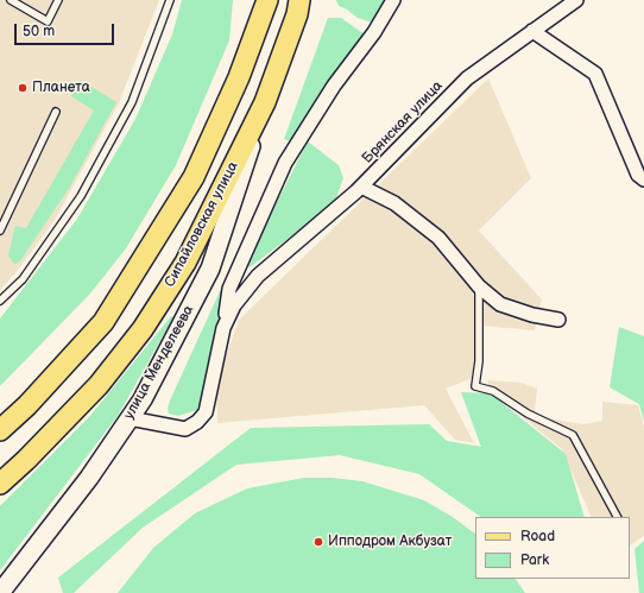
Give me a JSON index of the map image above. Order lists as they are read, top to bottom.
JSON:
{
  "streets": {
    "main road": ["Сипайловская улица", "улица Менделеева"],
    "street": ["Брянская улица"]
  },
  "crossings": [
    ["Сипайловская улица", "улица Менделеева"]
  ],
  "places": ["Планета", "Ипподром Акбузат"],
  "legend": ["Road", "Park"],
  "scale_bar": "50 m"
}
